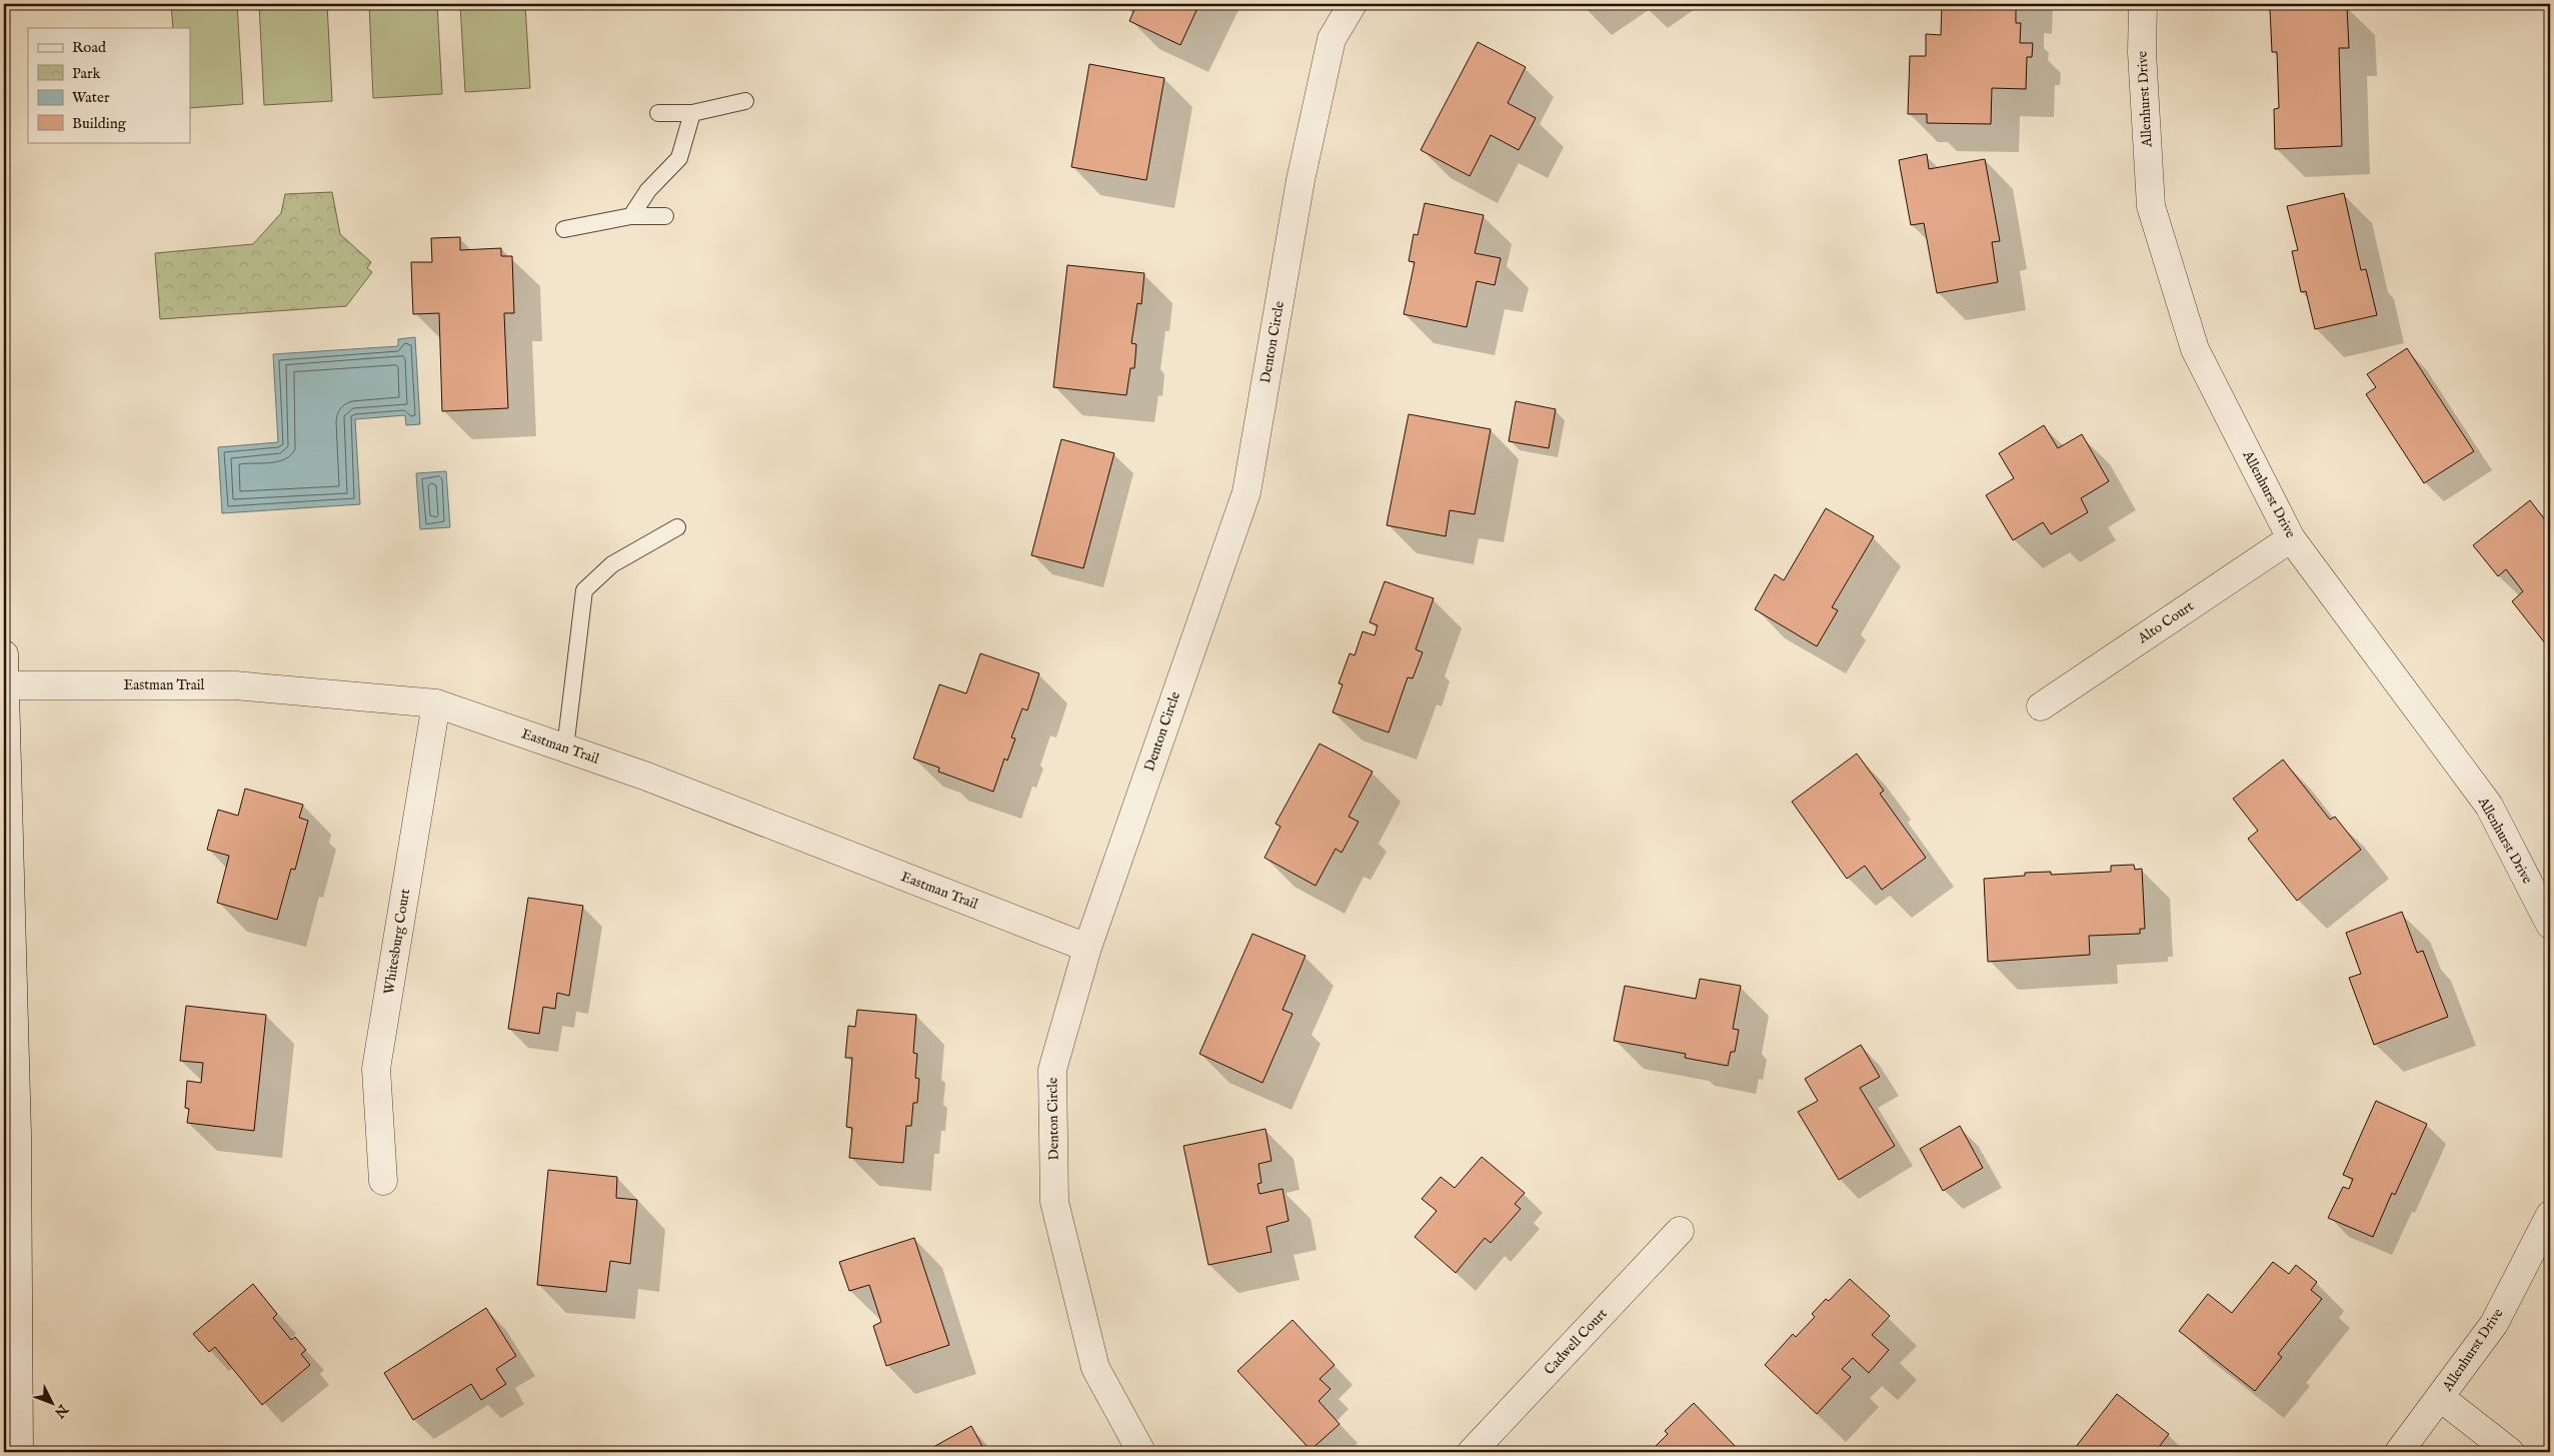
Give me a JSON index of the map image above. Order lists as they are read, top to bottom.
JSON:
{
  "streets": {
    "street": [
      "Allenhurst Drive",
      "Denton Circle",
      "Alto Court",
      "Eastman Trail",
      "Whitesburg Court",
      "Cadwell Court"
    ]
  },
  "crossings": [
    ["Allenhurst Drive", "Alto Court"],
    ["Denton Circle", "Eastman Trail"],
    ["Eastman Trail", "Whitesburg Court"]
  ],
  "legend": [
    "Road",
    "Park",
    "Water",
    "Building"
  ],
  "north": "bottom right"
}
